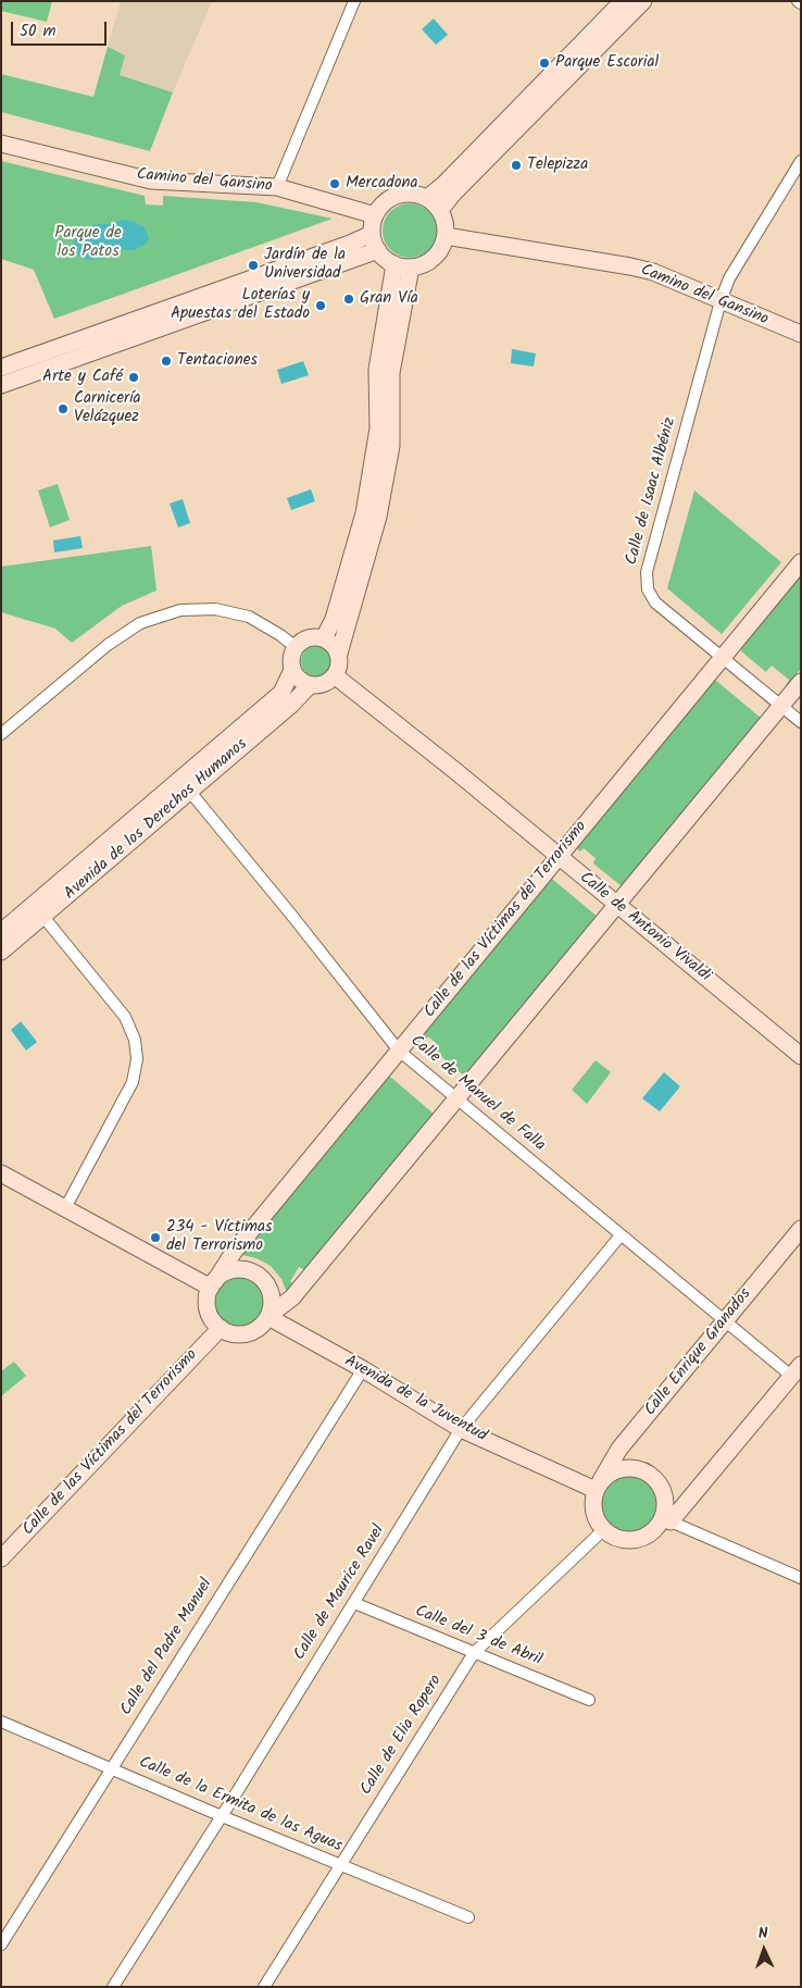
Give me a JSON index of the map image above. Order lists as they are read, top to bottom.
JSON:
{
  "streets": {
    "street": [
      "Camino del Gansino",
      "Calle de Isaac Albéniz",
      "Avenida de los Derechos Humanos",
      "Calle de las Víctimas del Terrorismo",
      "Calle de Antonio Vivaldi",
      "Calle de Manuel de Falla",
      "Calle Enrique Granados",
      "Avenida de la Juventud",
      "Calle de Maurice Ravel",
      "Calle del 3 de Abril",
      "Calle del Padre Manuel",
      "Calle de Elia Ropero",
      "Calle de la Ermita de las Aguas"
    ]
  },
  "crossings": [
    ["Camino del Gansino", "Calle de Isaac Albéniz"],
    ["Calle de Isaac Albéniz", "Calle de las Víctimas del Terrorismo"],
    ["Avenida de los Derechos Humanos", "Calle de Antonio Vivaldi"],
    ["Avenida de los Derechos Humanos", "Calle de Manuel de Falla"],
    ["Calle de las Víctimas del Terrorismo", "Calle de Antonio Vivaldi"],
    ["Calle de las Víctimas del Terrorismo", "Calle de Manuel de Falla"],
    ["Calle de las Víctimas del Terrorismo", "Avenida de la Juventud"],
    ["Calle de Manuel de Falla", "Calle Enrique Granados"],
    ["Calle de Manuel de Falla", "Calle de Maurice Ravel"],
    ["Calle Enrique Granados", "Avenida de la Juventud"],
    ["Calle Enrique Granados", "Calle de Elia Ropero"],
    ["Avenida de la Juventud", "Calle de Maurice Ravel"],
    ["Avenida de la Juventud", "Calle del Padre Manuel"],
    ["Avenida de la Juventud", "Calle de Elia Ropero"],
    ["Calle de Maurice Ravel", "Calle del 3 de Abril"],
    ["Calle de Maurice Ravel", "Calle de la Ermita de las Aguas"],
    ["Calle del 3 de Abril", "Calle de Elia Ropero"],
    ["Calle del Padre Manuel", "Calle de la Ermita de las Aguas"],
    ["Calle de Elia Ropero", "Calle de la Ermita de las Aguas"]
  ],
  "parks": ["Parque de los Patos"],
  "places": [
    "Parque Escorial",
    "Telepizza",
    "Mercadona",
    "Jardín de la Universidad",
    "Gran Vía",
    "Loterías y Apuestas del Estado",
    "Tentaciones",
    "Arte y Café",
    "Carnicería Velázquez",
    "234 - Víctimas del Terrorismo"
  ],
  "scale_bar": "50 m",
  "north": "top"
}
